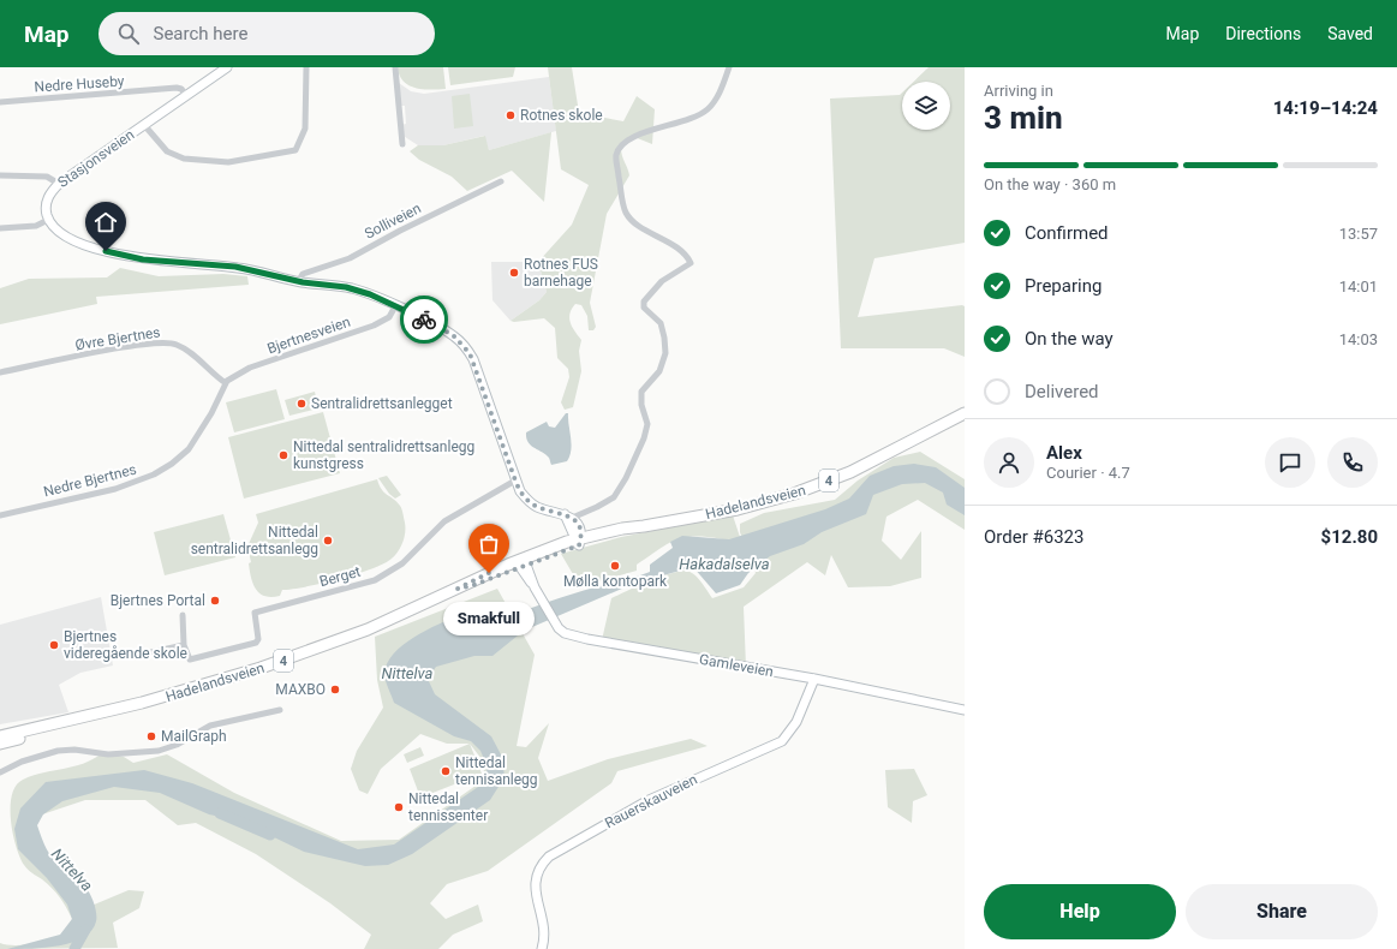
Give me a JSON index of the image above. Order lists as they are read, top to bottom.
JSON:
{
  "streets": {
    "highway": ["4", "Hadelandsveien"],
    "main road": ["Stasjonsveien", "Gamleveien", "Rauerskauveien"],
    "street": [
      "Nedre Huseby",
      "Solliveien",
      "Bjertnesveien",
      "Øvre Bjertnes",
      "Nedre Bjertnes",
      "Berget"
    ]
  },
  "crossings": [
    ["Nedre Huseby", "Stasjonsveien"],
    ["Bjertnesveien", "Øvre Bjertnes"],
    ["Bjertnesveien", "Nedre Bjertnes"],
    ["Øvre Bjertnes", "Nedre Bjertnes"],
    ["Hadelandsveien", "Gamleveien"],
    ["Gamleveien", "Rauerskauveien"]
  ],
  "water": ["Hakadalselva", "Nittelva"],
  "places": [
    "Rotnes skole",
    "Rotnes FUS barnehage",
    "Sentralidrettsanlegget",
    "Nittedal sentralidrettsanlegg kunstgress",
    "Nittedal sentralidrettsanlegg",
    "Mølla kontopark",
    "Smakfull",
    "Bjertnes Portal",
    "Bjertnes videregående skole",
    "MAXBO",
    "MailGraph",
    "Nittedal tennisanlegg",
    "Nittedal tennissenter"
  ],
  "page": {
    "header": "Map",
    "search": "Search here",
    "nav": ["Map", "Directions", "Saved"],
    "heading": ["3 min", "Arriving in", "14:19–14:24"],
    "panel": [
      "Alex",
      "Courier · 4.7",
      "Order #6323",
      "$12.80"
    ],
    "bar": "On the way · 360 m",
    "list": [
      ["Confirmed", "13:57"],
      ["Preparing", "14:01"],
      ["On the way", "14:03"],
      "Delivered"
    ],
    "bubble": "Smakfull",
    "buttons": ["Help", "Share"]
  }
}
